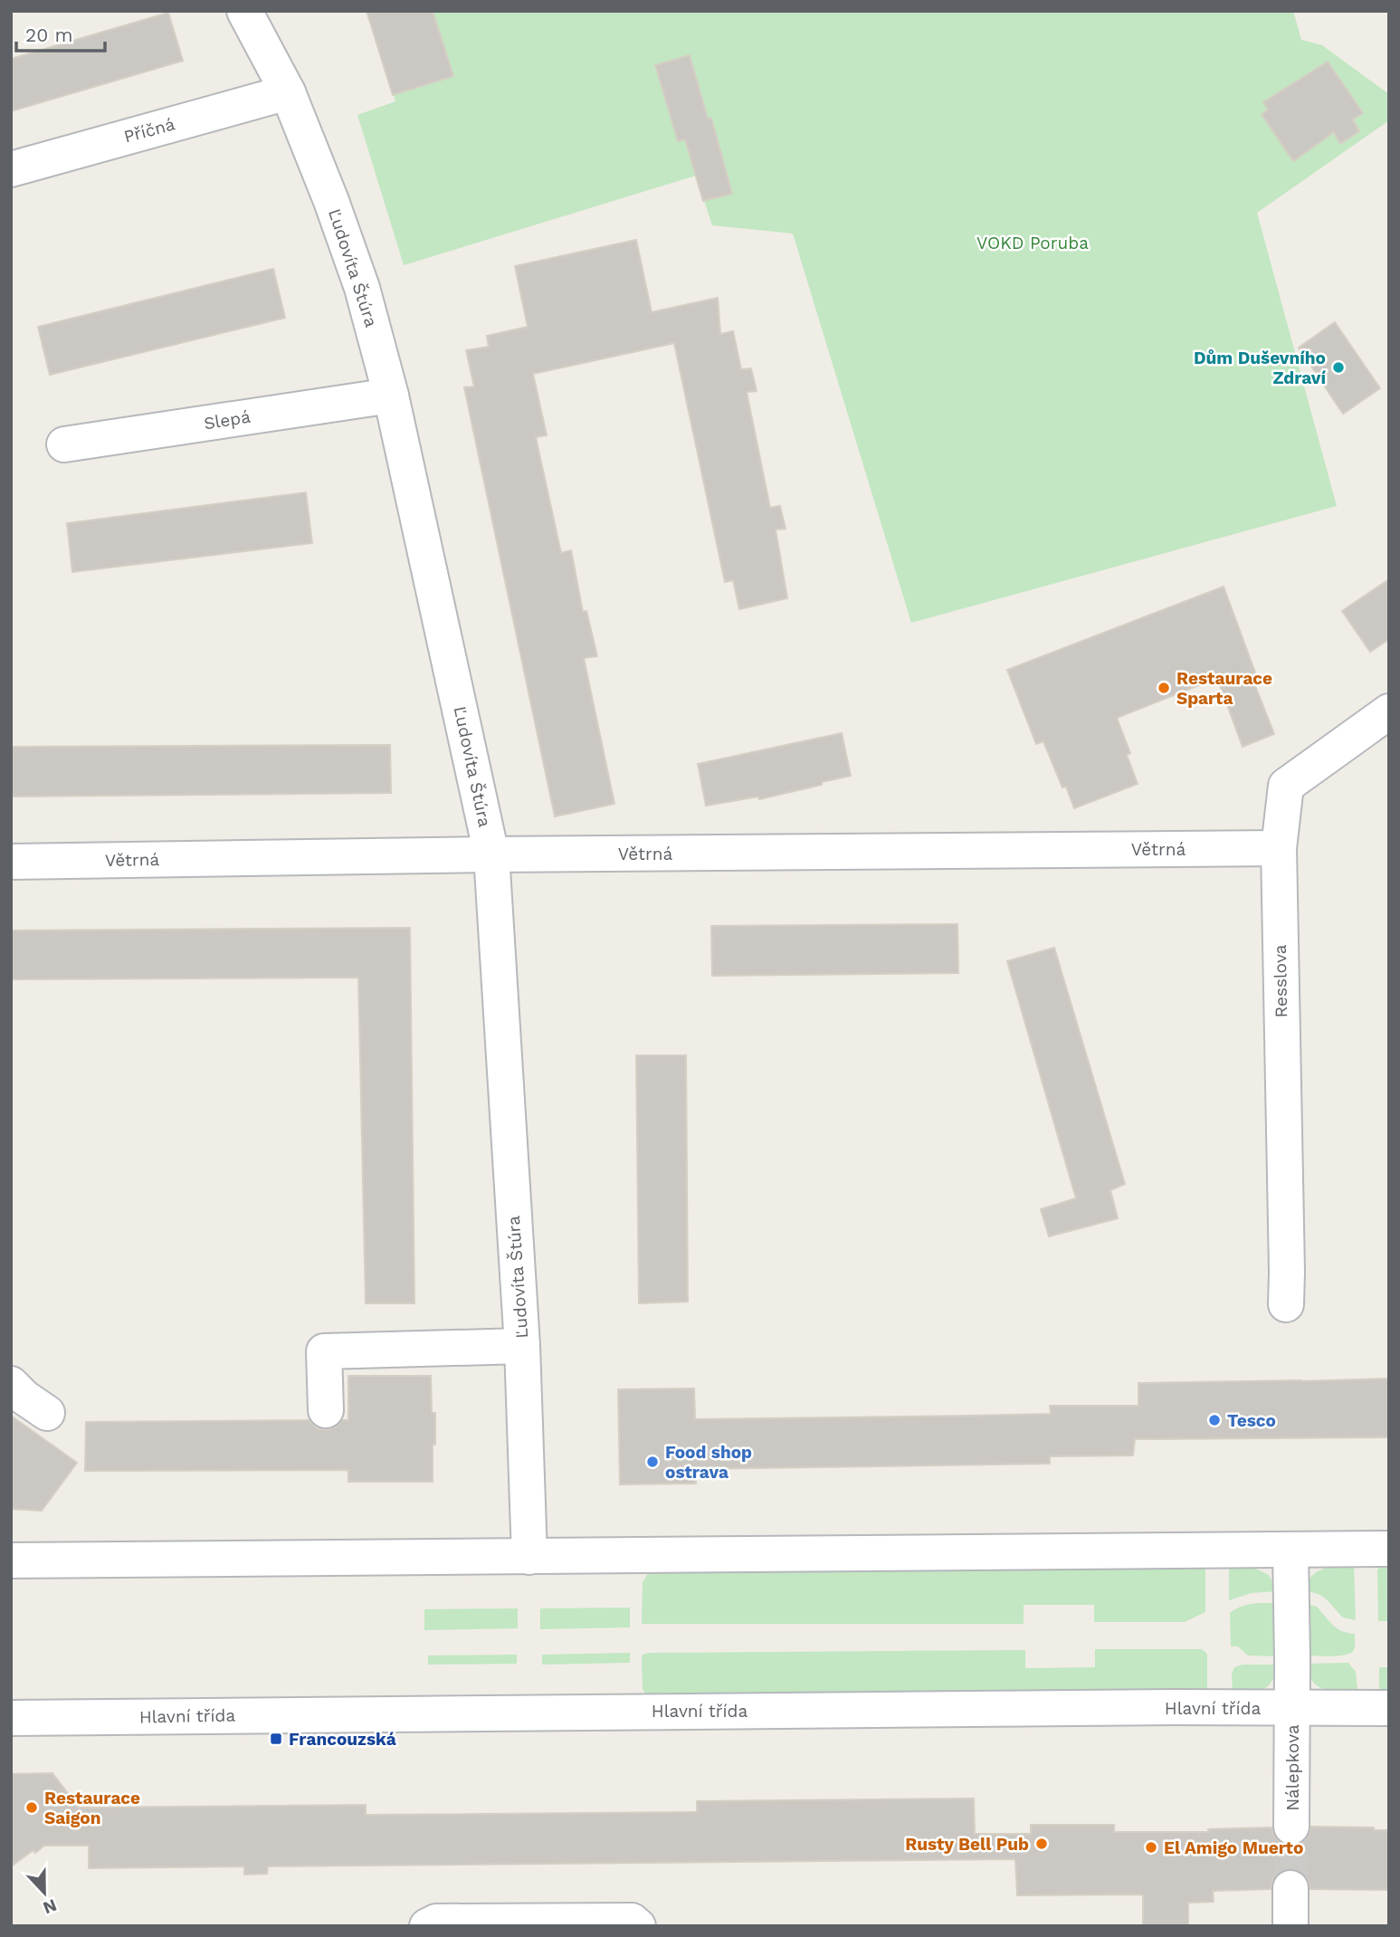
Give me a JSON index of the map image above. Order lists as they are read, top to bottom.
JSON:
{
  "streets": {
    "street": [
      "Příčná",
      "Ľudovíta Štúra",
      "Slepá",
      "Větrná",
      "Resslova",
      "Hlavní třída",
      "Nálepkova"
    ]
  },
  "crossings": [
    ["Příčná", "Ľudovíta Štúra"],
    ["Ľudovíta Štúra", "Slepá"],
    ["Ľudovíta Štúra", "Větrná"],
    ["Větrná", "Resslova"],
    ["Hlavní třída", "Nálepkova"]
  ],
  "parks": ["VOKD Poruba"],
  "places": {
    "other": [
      "Dům Duševního Zdraví",
      "Restaurace Sparta",
      "Tesco",
      "Food shop ostrava",
      "Restaurace Saigon",
      "Rusty Bell Pub",
      "El Amigo Muerto"
    ],
    "transit": ["Francouzská"]
  },
  "scale_bar": "20 m",
  "north": "bottom"
}
